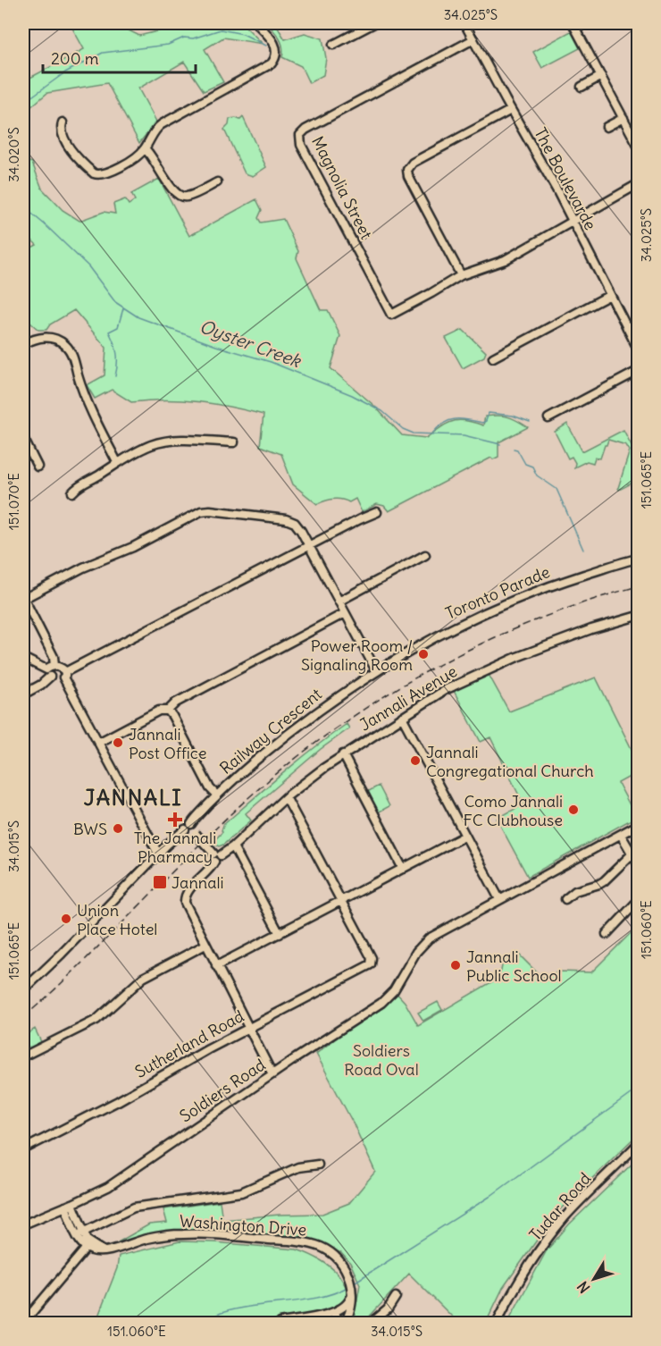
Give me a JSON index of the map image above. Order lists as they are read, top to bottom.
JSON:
{
  "streets": {
    "street": [
      "The Boulevarde",
      "Magnolia Street",
      "Toronto Parade",
      "Jannali Avenue",
      "Railway Crescent",
      "Sutherland Road",
      "Soldiers Road",
      "Tudar Road",
      "Washington Drive"
    ]
  },
  "crossings": [
    ["The Boulevarde", "Magnolia Street"],
    ["Toronto Parade", "Railway Crescent"]
  ],
  "districts": ["JANNALI"],
  "water": ["Oyster Creek"],
  "parks": ["Soldiers Road Oval"],
  "places": {
    "other": [
      "Power Room / Signaling Room",
      "Jannali Post Office",
      "Jannali Congregational Church",
      "Como Jannali FC Clubhouse",
      "BWS",
      "Union Place Hotel",
      "Jannali Public School"
    ],
    "health": ["The Jannali Pharmacy"],
    "transit": ["Jannali"]
  },
  "scale_bar": "200 m",
  "north": "bottom left",
  "coordinates": [
    "34.025°S",
    "34.020°S",
    "151.065°E",
    "151.070°E",
    "34.015°S",
    "151.060°E"
  ]
}
